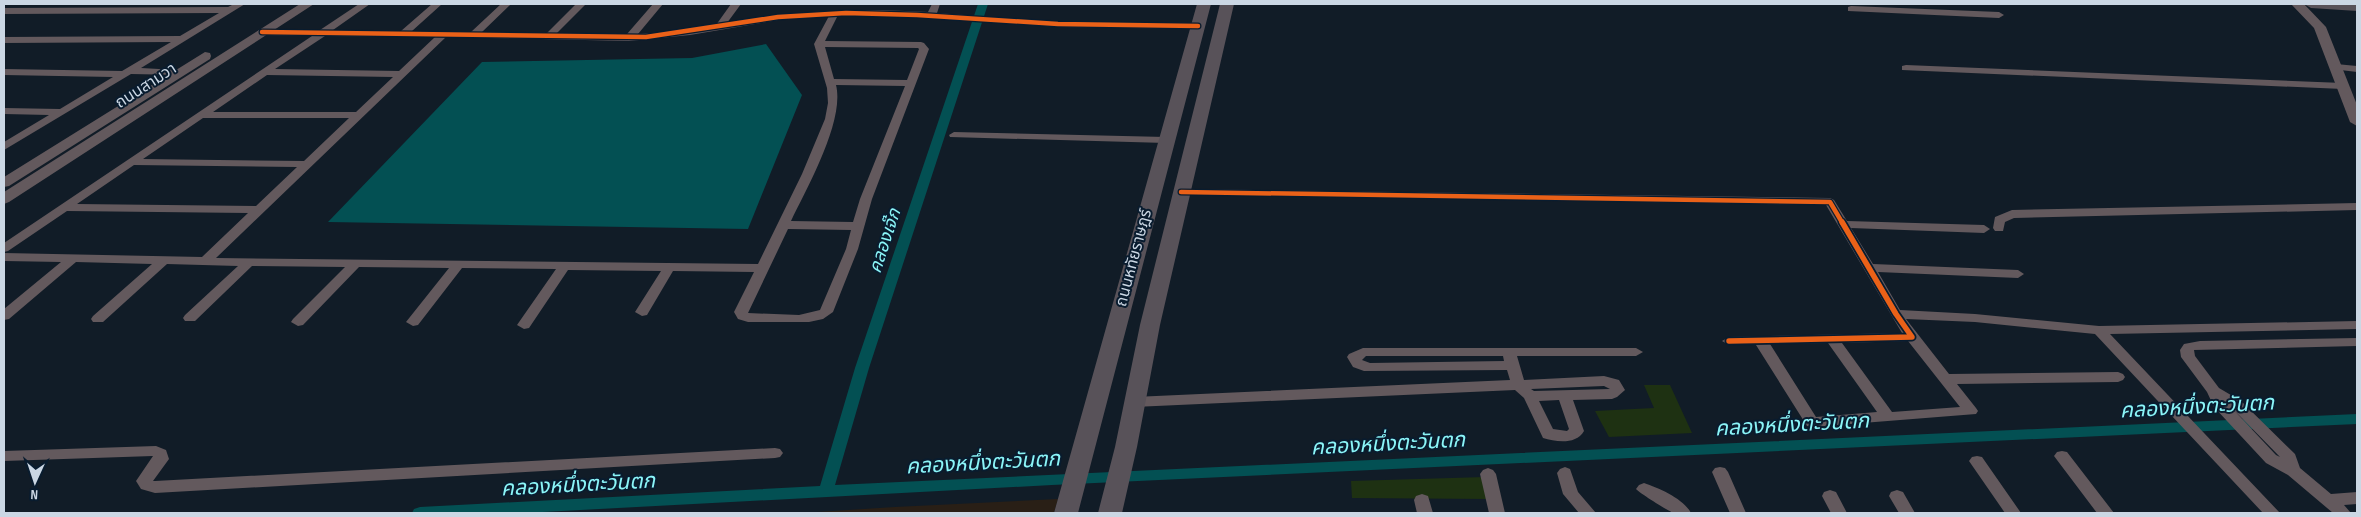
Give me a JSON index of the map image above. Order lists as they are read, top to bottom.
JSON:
{
  "streets": {
    "main road": ["ถนนหทัยราษฎร์"],
    "street": ["ถนนสามวา"]
  },
  "water": ["คลองเจ๊ก", "คลองหนึ่งตะวันตก"],
  "north": "bottom"
}
